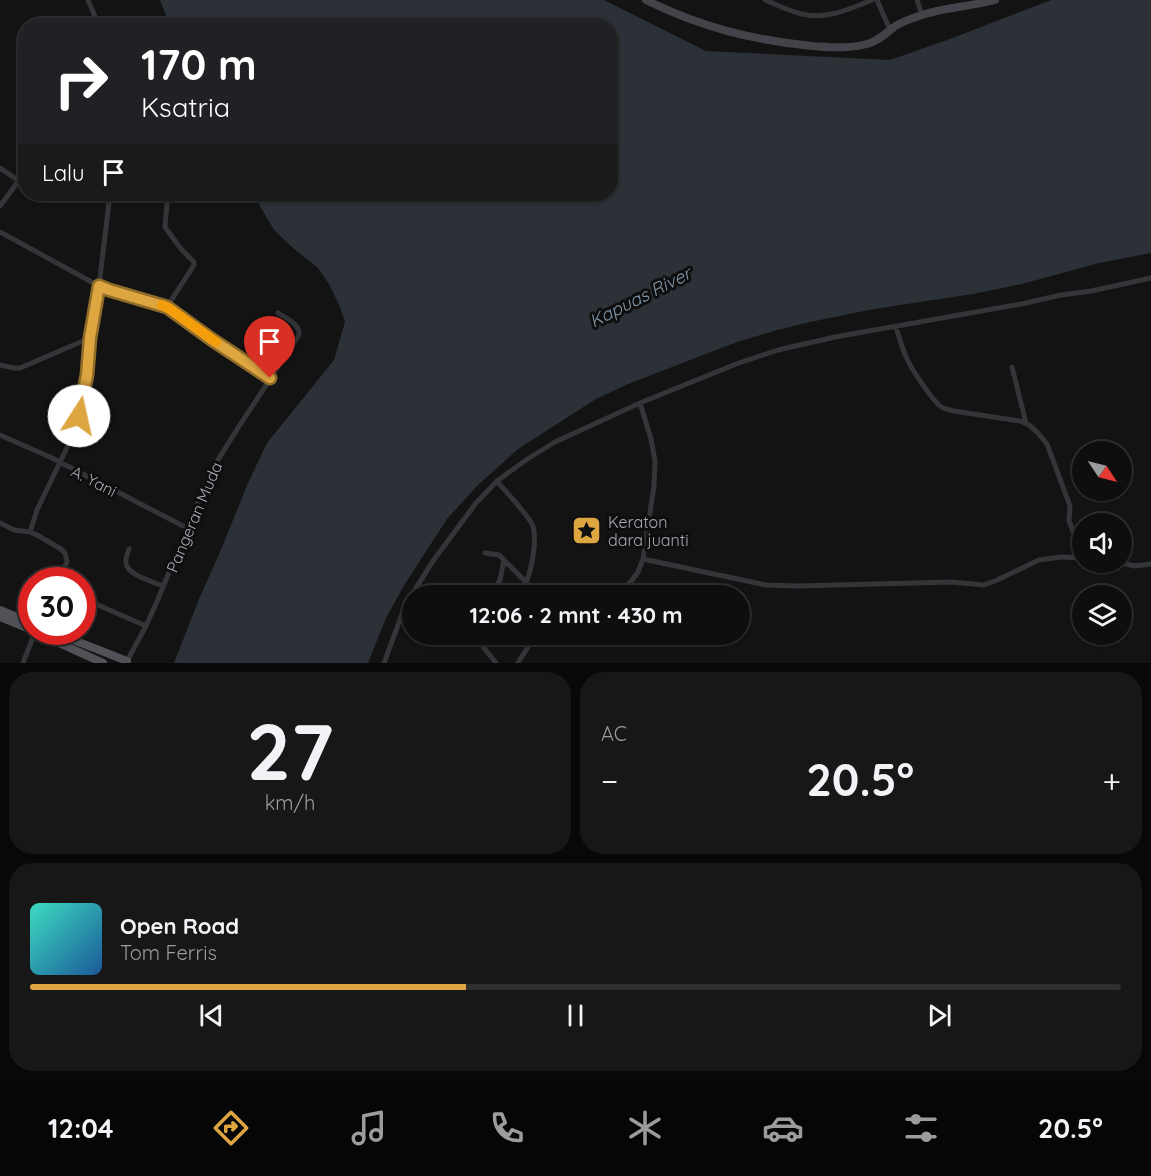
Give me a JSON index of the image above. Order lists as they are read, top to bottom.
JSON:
{
  "streets": {
    "street": ["A. Yani", "Pangeran Muda"]
  },
  "crossings": [
    ["A. Yani", "Pangeran Muda"]
  ],
  "water": ["Kapuas River"],
  "places": {
    "place": ["Keraton dara juanti"]
  },
  "north": "bottom right",
  "page": {
    "turn": ["170 m", "Ksatria"],
    "then": "Lalu",
    "limit": "30",
    "trip": "12:06 · 2 mnt · 430 m",
    "tile": [
      ["27", "km/h"],
      "AC"
    ],
    "heat": ["−", "20.5°", "+"],
    "song": ["Open Road", "Tom Ferris"],
    "tabs": ["12:04", "20.5°"]
  }
}
